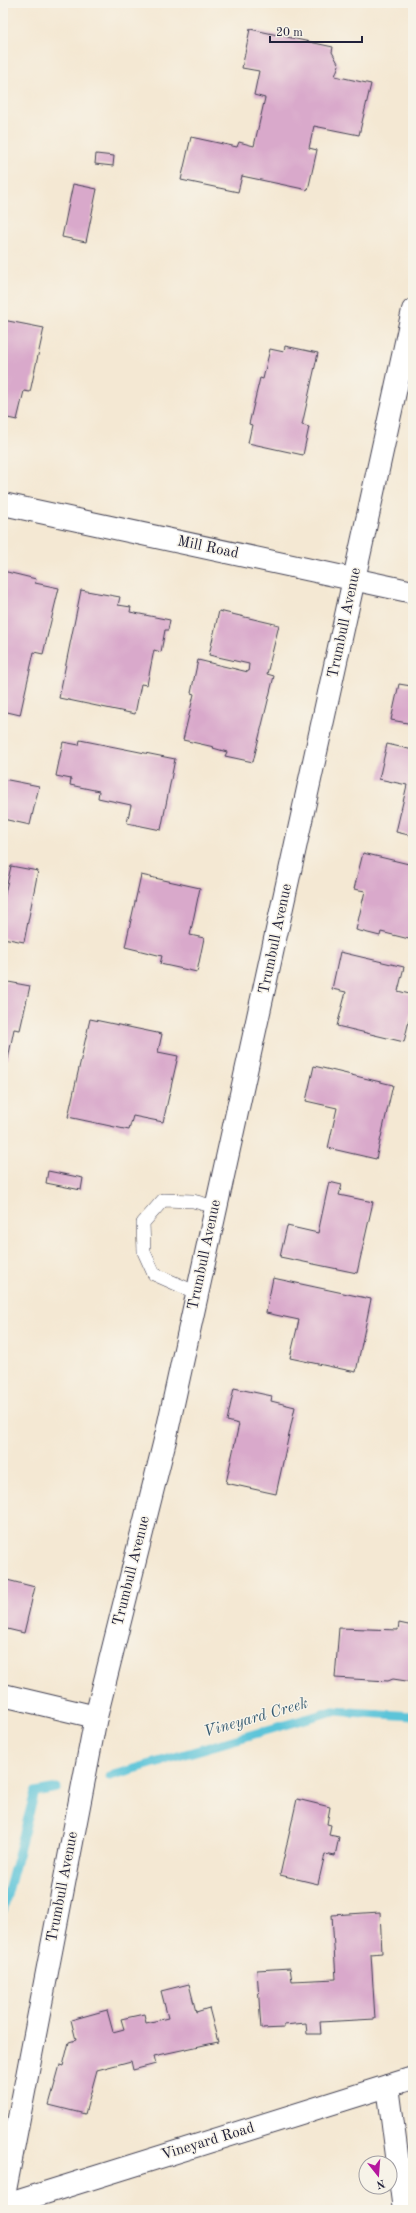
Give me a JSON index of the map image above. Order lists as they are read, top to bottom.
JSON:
{
  "streets": {
    "street": ["Mill Road", "Trumbull Avenue", "Vineyard Road"]
  },
  "crossings": [
    ["Mill Road", "Trumbull Avenue"]
  ],
  "water": ["Vineyard Creek"],
  "scale_bar": "20 m",
  "north": "bottom"
}
